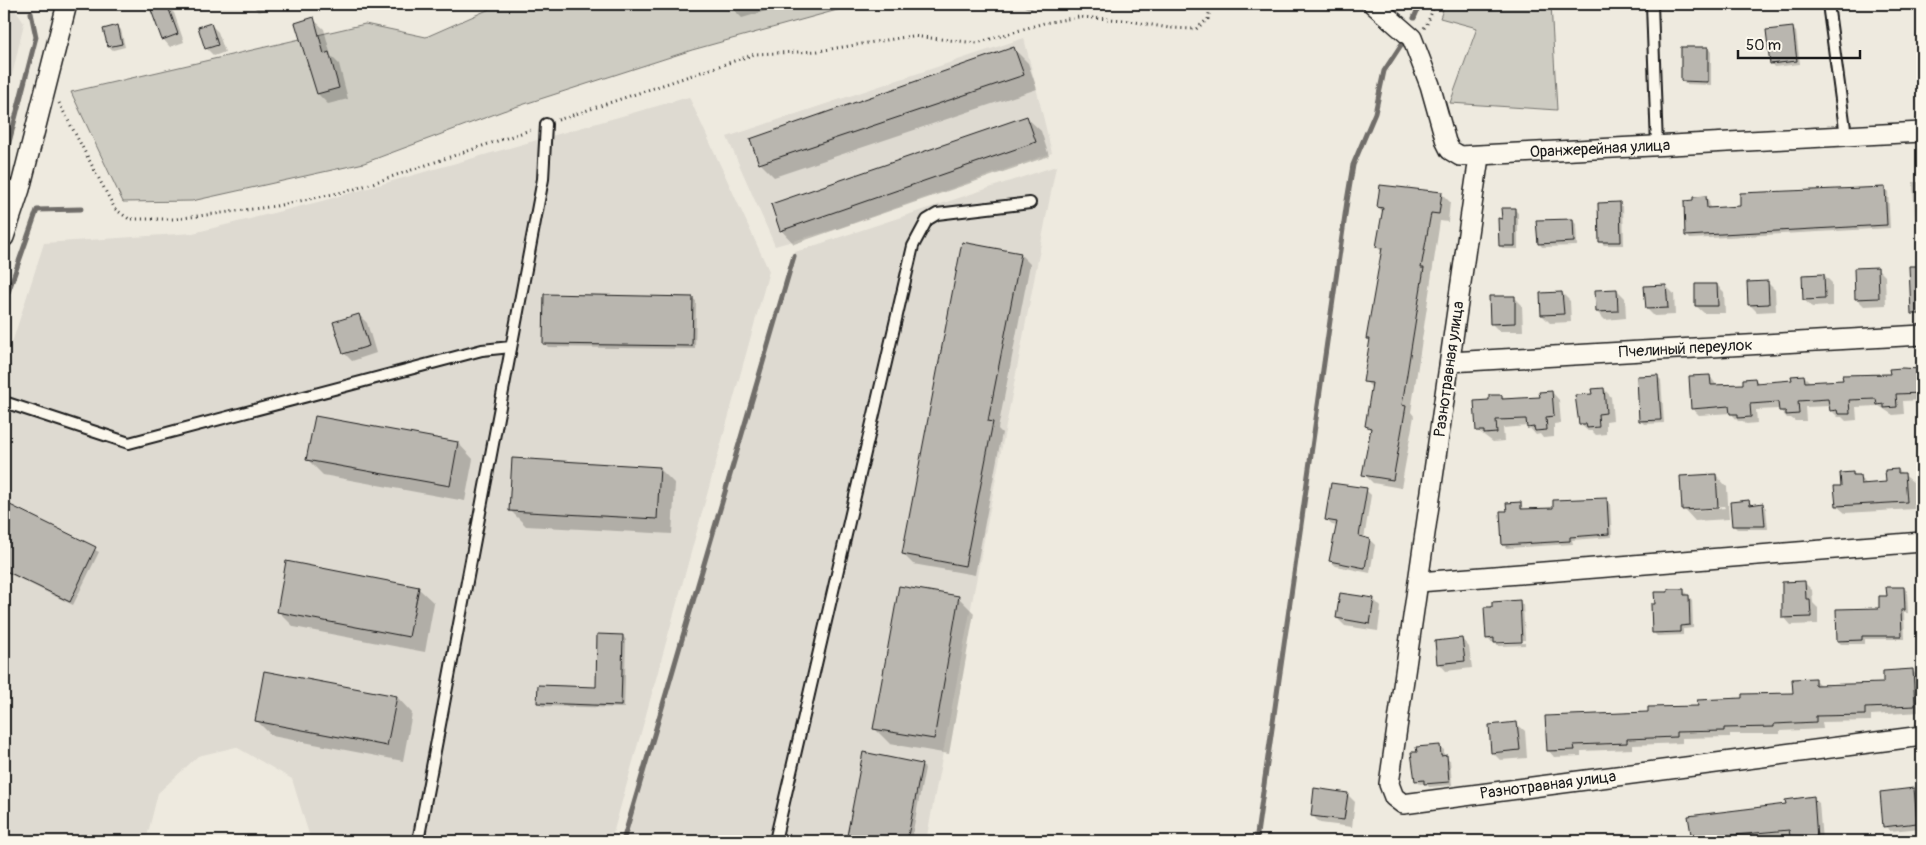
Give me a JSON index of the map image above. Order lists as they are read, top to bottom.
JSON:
{
  "streets": {
    "street": ["Оранжерейная улица", "Пчелиный переулок", "Разнотравная улица"]
  },
  "crossings": [
    ["Оранжерейная улица", "Разнотравная улица"],
    ["Пчелиный переулок", "Разнотравная улица"]
  ],
  "scale_bar": "50 m"
}
